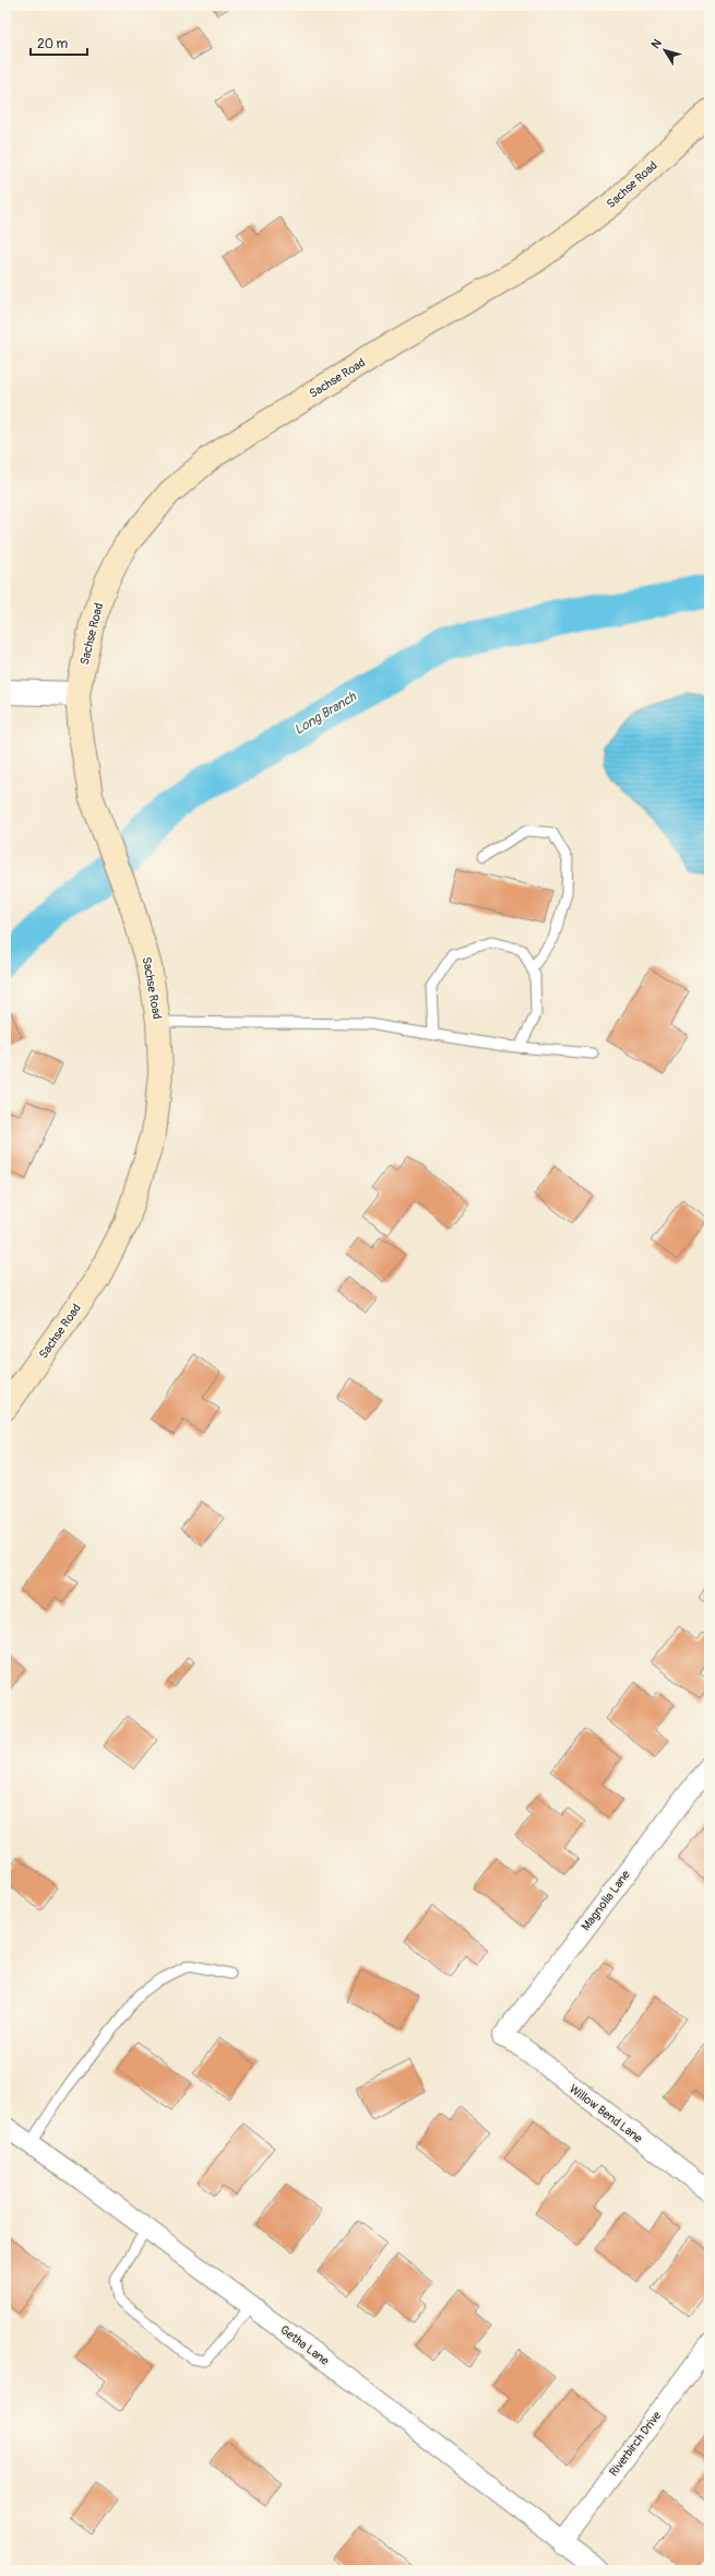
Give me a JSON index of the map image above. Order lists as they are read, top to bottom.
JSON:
{
  "streets": {
    "main road": ["Sachse Road"],
    "street": [
      "Magnolia Lane",
      "Willow Bend Lane",
      "Getha Lane",
      "Riverbirch Drive"
    ]
  },
  "crossings": [
    ["Magnolia Lane", "Willow Bend Lane"],
    ["Getha Lane", "Riverbirch Drive"]
  ],
  "water": ["Long Branch"],
  "scale_bar": "20 m",
  "north": "top left"
}
